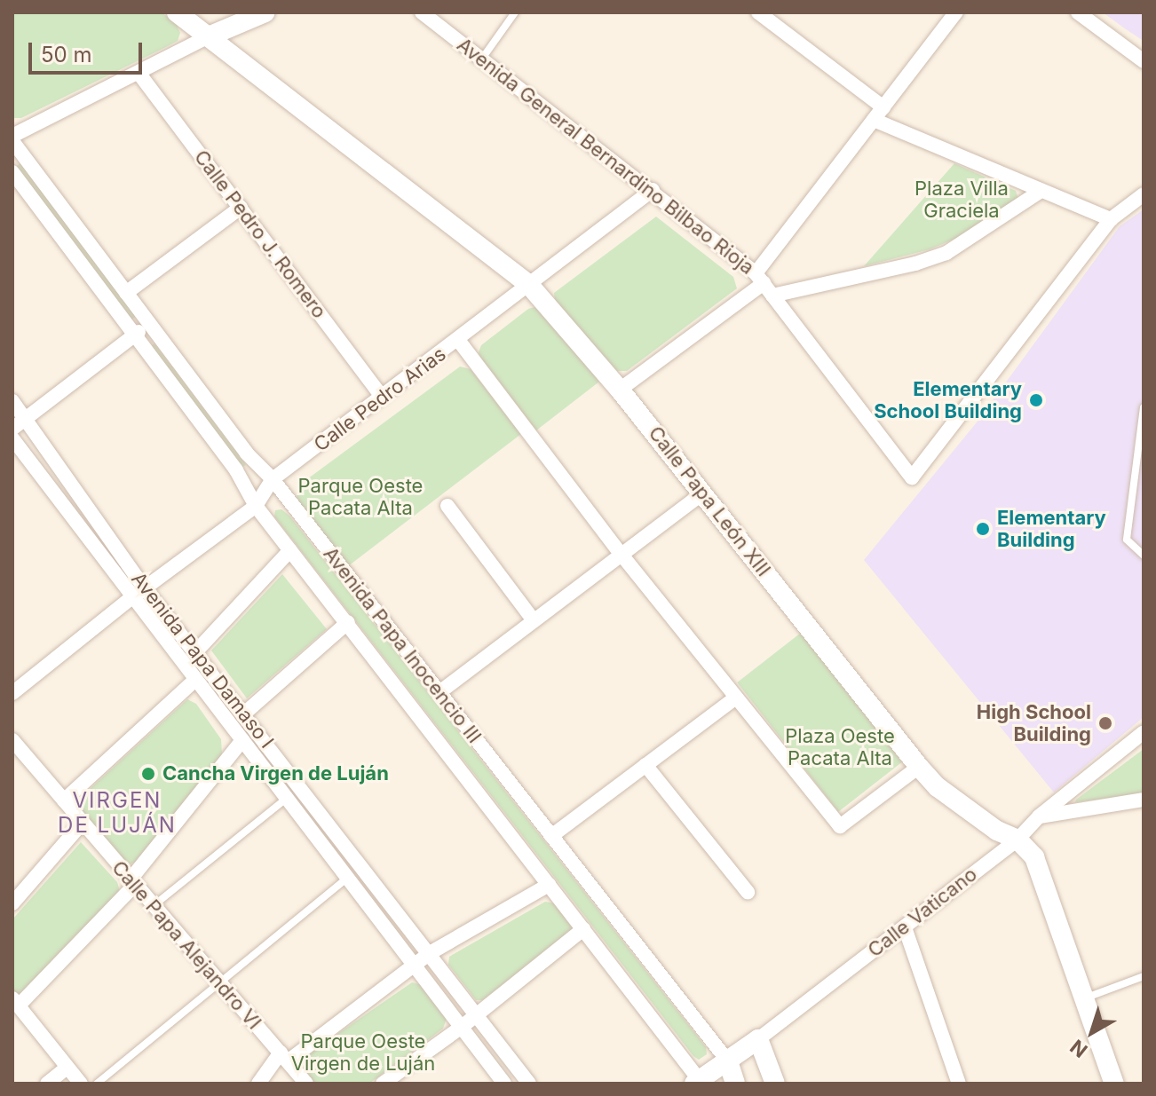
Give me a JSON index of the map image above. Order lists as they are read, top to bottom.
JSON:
{
  "streets": {
    "street": [
      "Avenida General Bernardino Bilbao Rioja",
      "Calle Pedro J. Romero",
      "Calle Pedro Arias",
      "Calle Papa León XIII",
      "Avenida Papa Inocencio III",
      "Avenida Papa Damaso I",
      "Calle Vaticano",
      "Calle Papa Alejandro VI"
    ]
  },
  "crossings": [
    ["Avenida General Bernardino Bilbao Rioja", "Calle Pedro Arias"],
    ["Calle Pedro J. Romero", "Calle Pedro Arias"],
    ["Calle Pedro Arias", "Calle Papa León XIII"],
    ["Calle Pedro Arias", "Avenida Papa Inocencio III"],
    ["Calle Pedro Arias", "Avenida Papa Damaso I"],
    ["Calle Papa León XIII", "Calle Vaticano"],
    ["Avenida Papa Inocencio III", "Calle Vaticano"]
  ],
  "districts": ["VIRGEN DE LUJÁN"],
  "parks": [
    "Plaza Villa Graciela",
    "Parque Oeste Pacata Alta",
    "Plaza Oeste Pacata Alta",
    "Parque Oeste Virgen de Luján"
  ],
  "places": [
    "Elementary School Building",
    "Elementary Building",
    "High School Building",
    "Cancha Virgen de Luján"
  ],
  "scale_bar": "50 m",
  "north": "bottom left"
}
